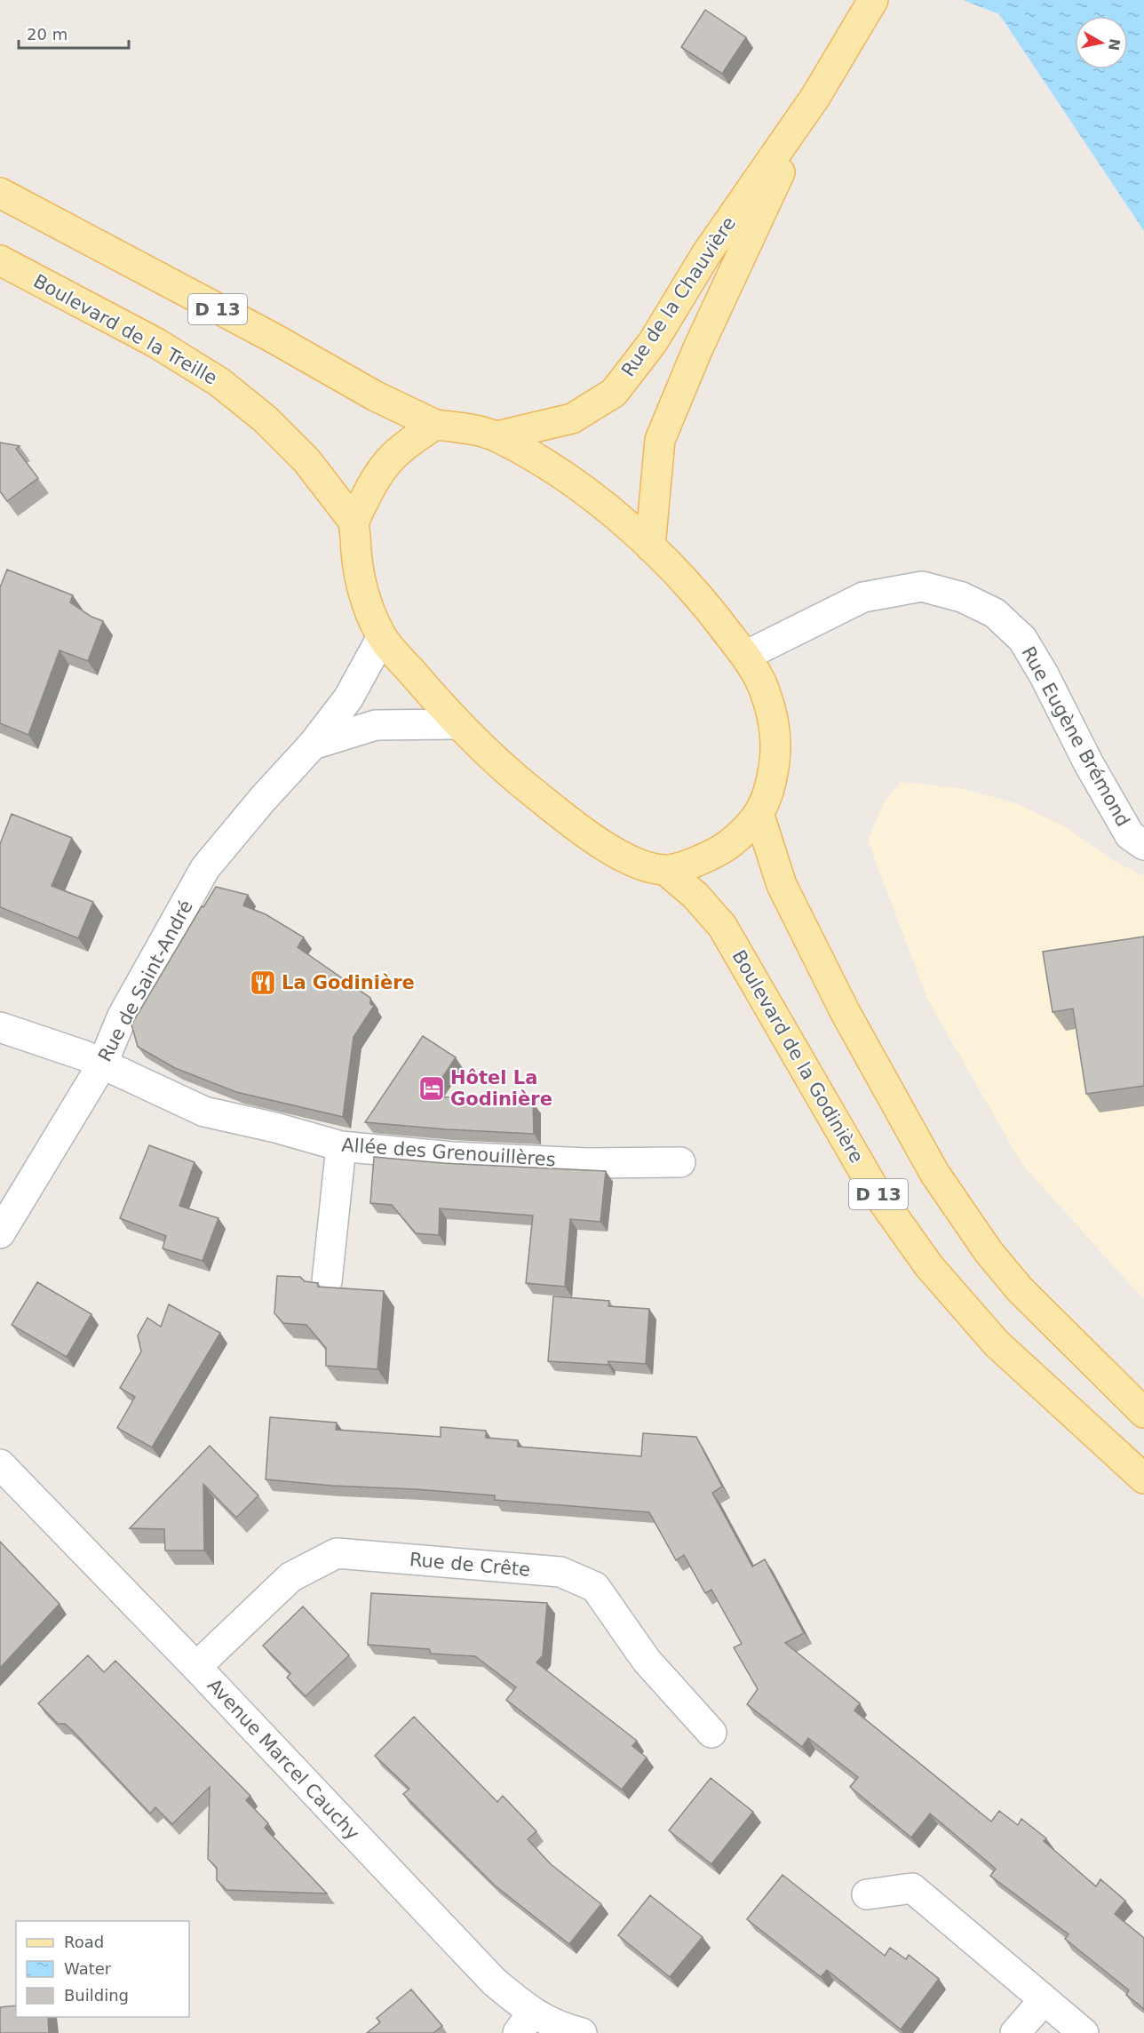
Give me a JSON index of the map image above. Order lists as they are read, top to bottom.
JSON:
{
  "streets": {
    "main road": [
      "Rue de la Chauvière",
      "D 13",
      "Boulevard de la Treille",
      "Boulevard de la Godinière"
    ],
    "street": [
      "Rue Eugène Brémond",
      "Rue de Saint-André",
      "Allée des Grenouillères",
      "Rue de Crête",
      "Avenue Marcel Cauchy"
    ]
  },
  "crossings": [
    ["Rue de Saint-André", "Allée des Grenouillères"],
    ["Rue de Crête", "Avenue Marcel Cauchy"]
  ],
  "places": {
    "restaurant": ["La Godinière"],
    "hotel": ["Hôtel La Godinière"]
  },
  "legend": ["Road", "Water", "Building"],
  "scale_bar": "20 m",
  "north": "right"
}
